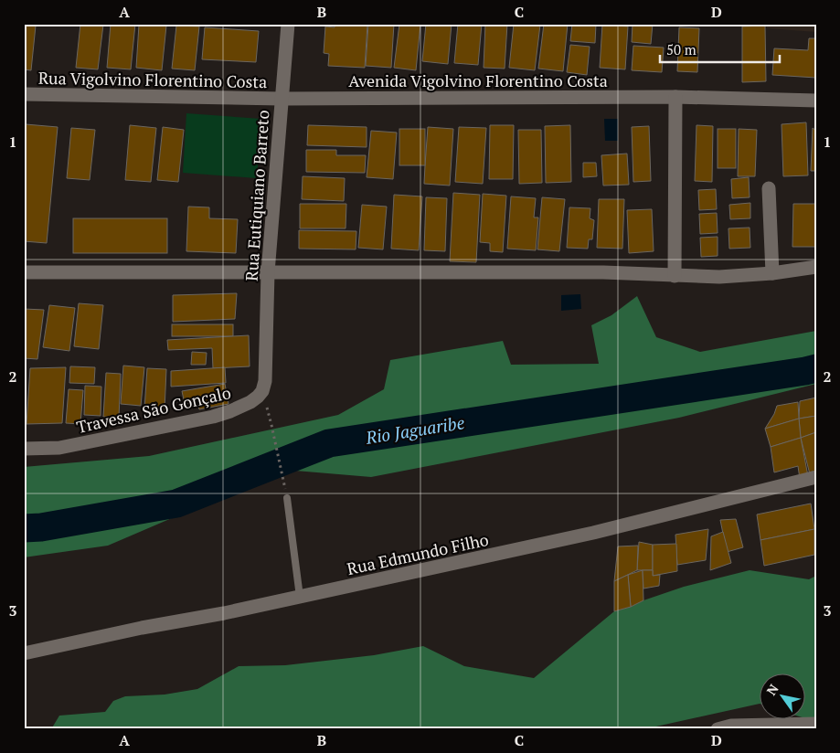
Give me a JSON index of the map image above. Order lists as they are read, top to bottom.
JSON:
{
  "streets": {
    "street": [
      "Rua Vigolvino Florentino Costa",
      "Avenida Vigolvino Florentino Costa",
      "Rua Eutiquiano Barreto",
      "Travessa São Gonçalo",
      "Rua Edmundo Filho"
    ]
  },
  "crossings": [
    ["Rua Vigolvino Florentino Costa", "Avenida Vigolvino Florentino Costa"],
    ["Rua Vigolvino Florentino Costa", "Rua Eutiquiano Barreto"],
    ["Avenida Vigolvino Florentino Costa", "Rua Eutiquiano Barreto"],
    ["Rua Eutiquiano Barreto", "Travessa São Gonçalo"]
  ],
  "water": ["Rio Jaguaribe"],
  "scale_bar": "50 m",
  "north": "top left",
  "grid": {
    "columns": [
      "A",
      "B",
      "C",
      "D"
    ],
    "rows": ["1", "2", "3"]
  }
}
